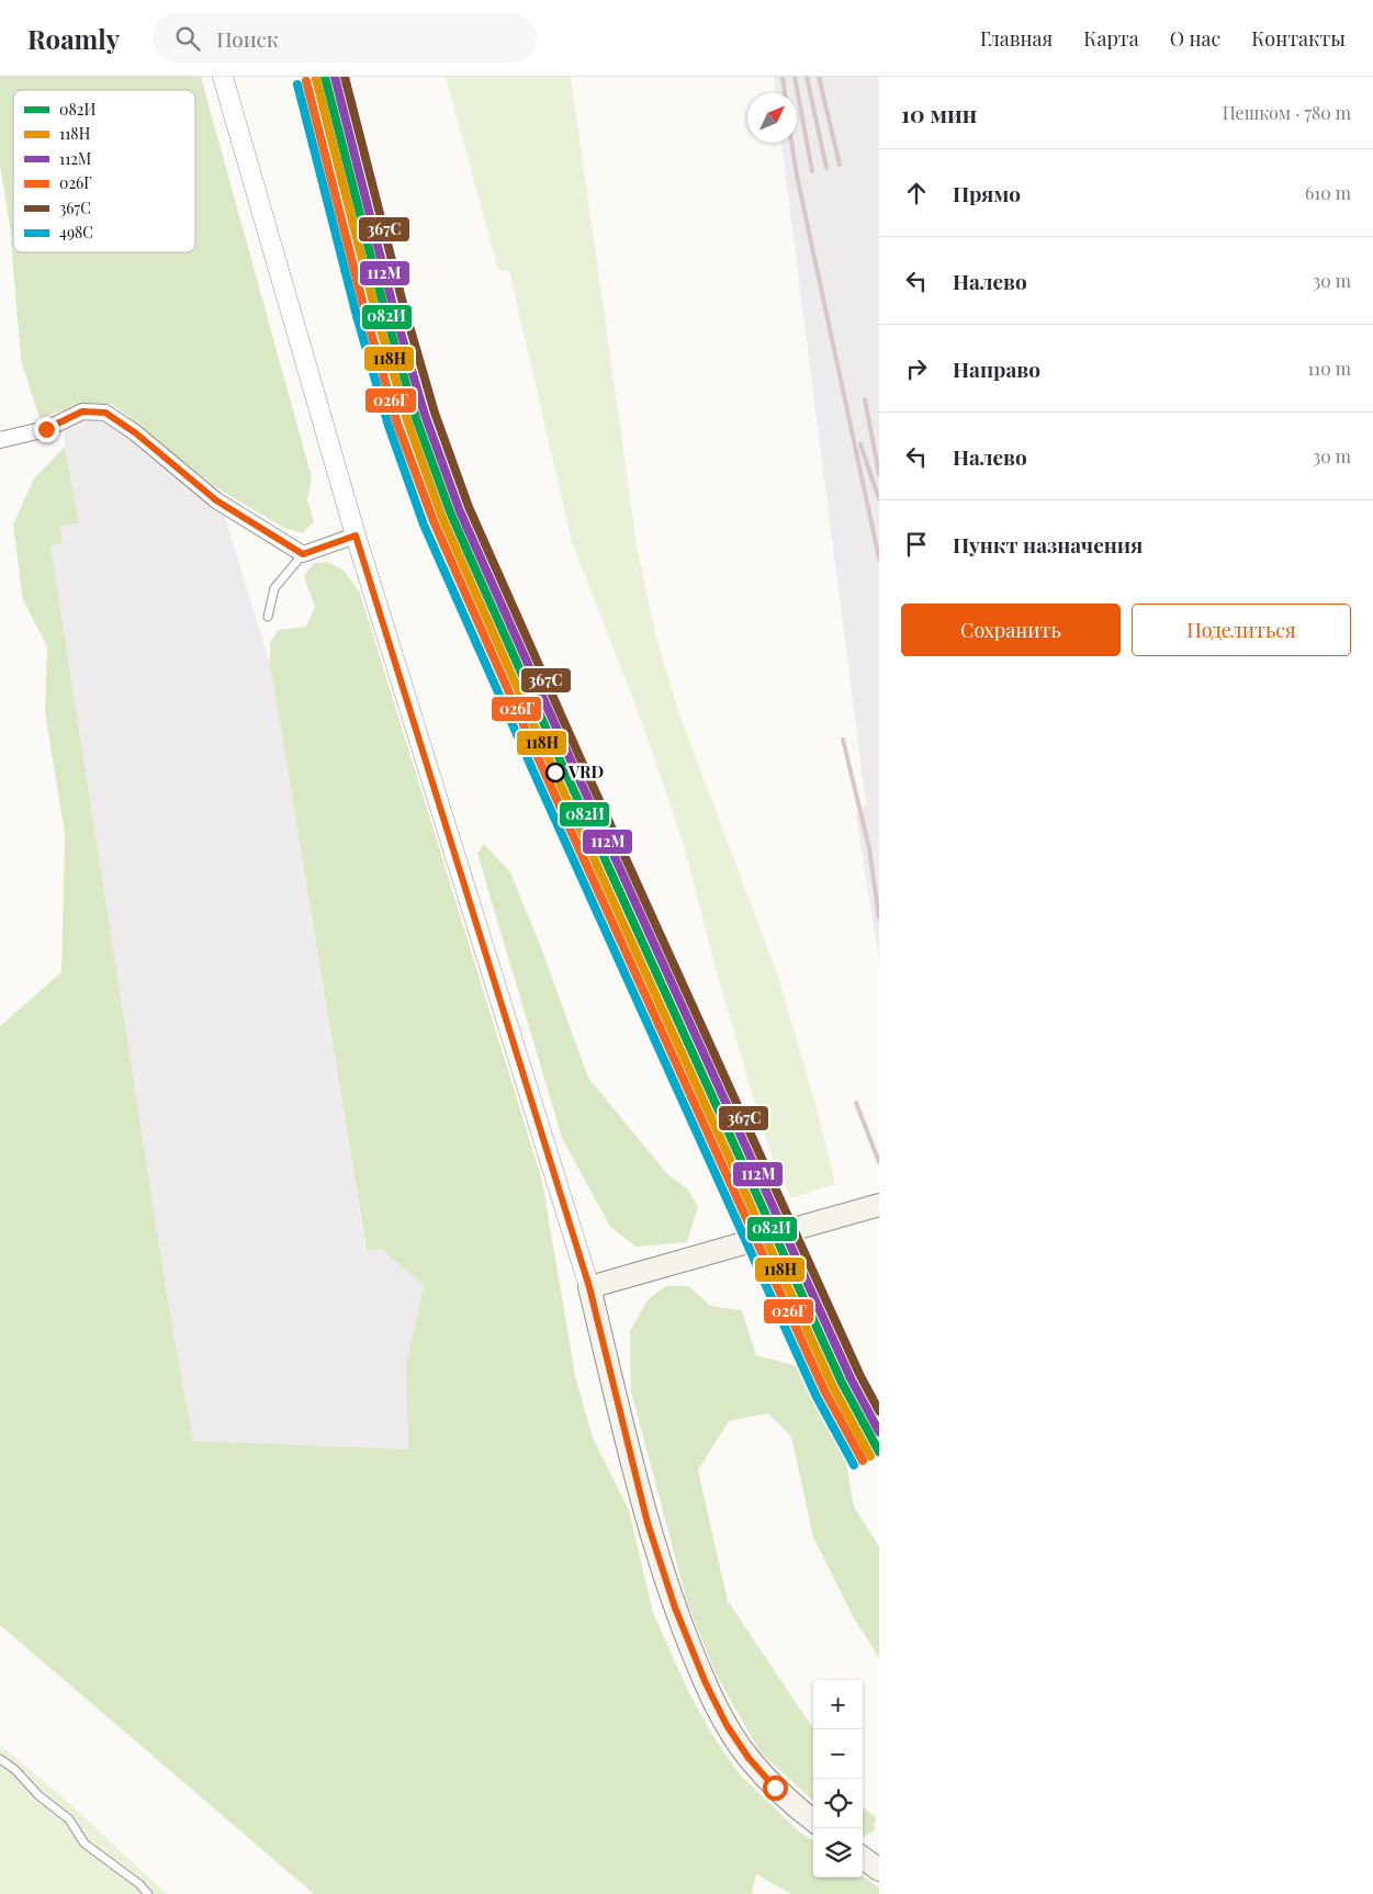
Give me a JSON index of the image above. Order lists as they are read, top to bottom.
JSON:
{
  "places": ["VRD"],
  "lines": [
    "transit line 082И",
    "transit line 112М",
    "transit line 367С",
    "transit line 118Н",
    "transit line 026Г",
    "transit line 498С"
  ],
  "legend": [
    "082И",
    "118Н",
    "112М",
    "026Г",
    "367С",
    "498С"
  ],
  "north": "top right",
  "page": {
    "header": "Roamly",
    "search": "Поиск",
    "nav": [
      "Главная",
      "Карта",
      "О нас",
      "Контакты"
    ],
    "heading": ["10 мин", "Пешком · 780 m"],
    "list": [
      ["Прямо", "610 m"],
      ["Налево", "30 m"],
      ["Направо", "110 m"],
      ["Налево", "30 m"],
      "Пункт назначения"
    ],
    "buttons": ["Сохранить", "Поделиться"],
    "map_buttons": ["+", "−"]
  }
}
